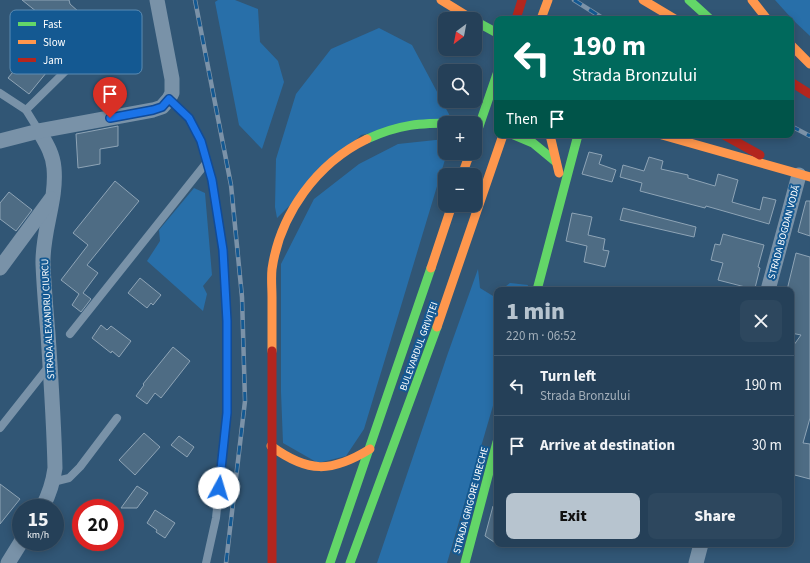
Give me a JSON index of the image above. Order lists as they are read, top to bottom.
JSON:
{
  "streets": {
    "main road": ["BULEVARDUL GRIVIȚEI", "STRADA GRIGORE URECHE"],
    "street": ["STRADA BOGDAN VODĂ", "STRADA ALEXANDRU CIURCU"]
  },
  "legend": ["Fast", "Slow", "Jam"],
  "north": "bottom left",
  "page": {
    "map_buttons": ["+", "−"],
    "turn": ["190 m", "Strada Bronzului"],
    "then": "Then",
    "heading": ["1 min", "220 m · 06:52"],
    "list": [
      {
        "name": "Turn left",
        "note": "Strada Bronzului",
        "value": "190 m"
      },
      {
        "name": "Arrive at destination",
        "value": "30 m"
      }
    ],
    "buttons": ["Exit", "Share"],
    "speed": "15 km/h",
    "limit": "20"
  }
}
